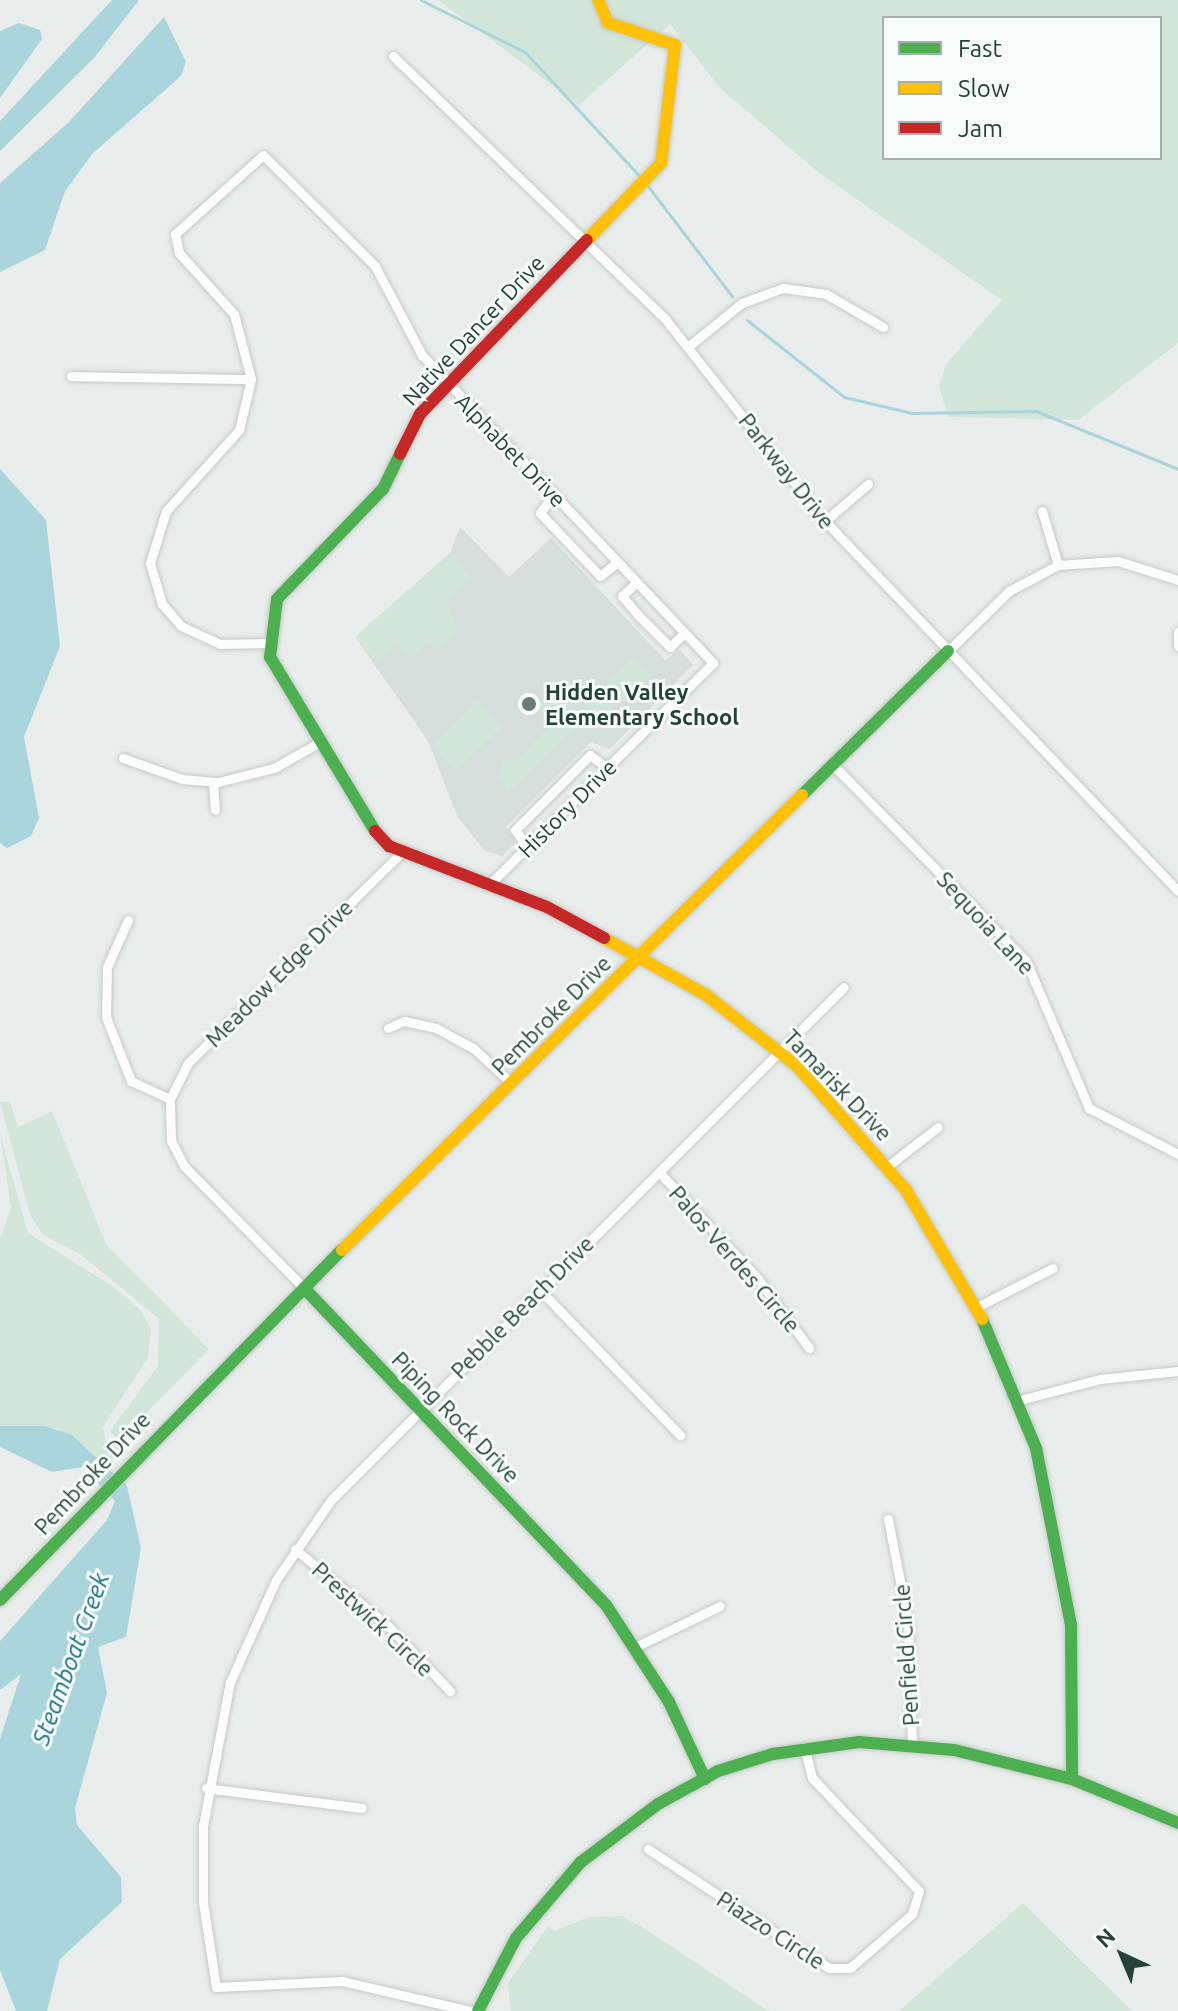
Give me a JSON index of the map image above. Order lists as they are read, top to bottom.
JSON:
{
  "streets": {
    "street": [
      "Native Dancer Drive",
      "Alphabet Drive",
      "Parkway Drive",
      "History Drive",
      "Sequoia Lane",
      "Meadow Edge Drive",
      "Pembroke Drive",
      "Tamarisk Drive",
      "Palos Verdes Circle",
      "Pebble Beach Drive",
      "Piping Rock Drive",
      "Prestwick Circle",
      "Penfield Circle",
      "Piazzo Circle"
    ]
  },
  "crossings": [
    ["Native Dancer Drive", "Alphabet Drive"],
    ["Native Dancer Drive", "Parkway Drive"],
    ["Native Dancer Drive", "Tamarisk Drive"],
    ["Alphabet Drive", "History Drive"],
    ["Parkway Drive", "Pembroke Drive"],
    ["History Drive", "Tamarisk Drive"],
    ["Sequoia Lane", "Pembroke Drive"],
    ["Meadow Edge Drive", "Tamarisk Drive"],
    ["Meadow Edge Drive", "Piping Rock Drive"],
    ["Pembroke Drive", "Tamarisk Drive"],
    ["Pembroke Drive", "Piping Rock Drive"],
    ["Tamarisk Drive", "Pebble Beach Drive"],
    ["Palos Verdes Circle", "Pebble Beach Drive"],
    ["Pebble Beach Drive", "Piping Rock Drive"],
    ["Pebble Beach Drive", "Prestwick Circle"]
  ],
  "water": ["Steamboat Creek"],
  "places": ["Hidden Valley Elementary School"],
  "legend": ["Fast", "Slow", "Jam"],
  "north": "top left"
}
